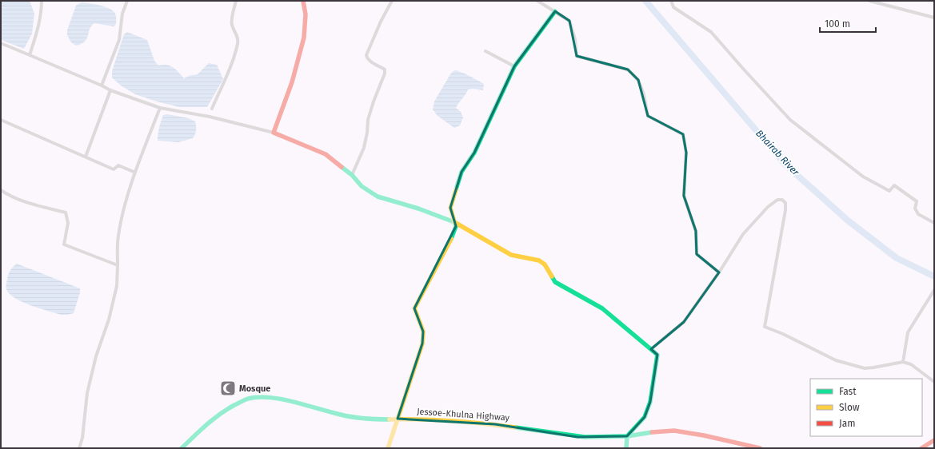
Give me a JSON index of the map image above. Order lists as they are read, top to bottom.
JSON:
{
  "streets": {
    "main road": ["Jessoe-Khulna Highway"]
  },
  "water": ["Bhairab River"],
  "places": {
    "mosque": ["Mosque"]
  },
  "legend": ["Fast", "Slow", "Jam"],
  "scale_bar": "100 m"
}
